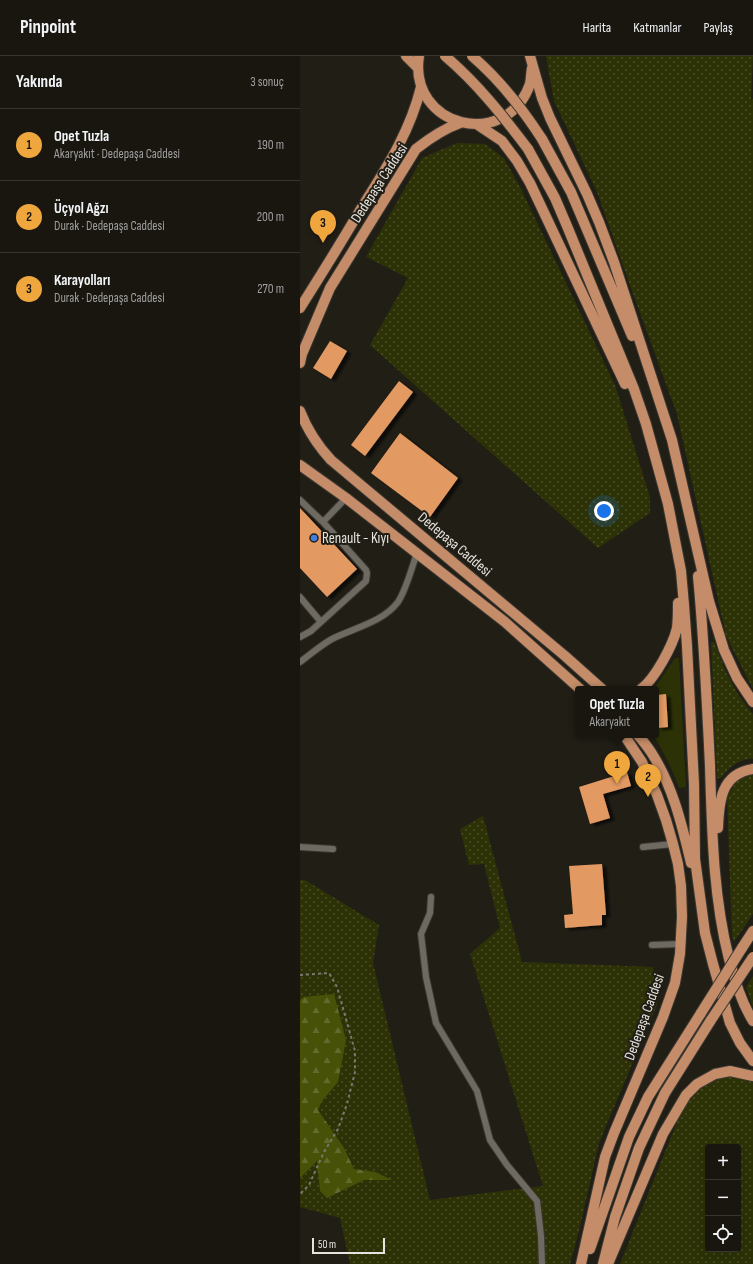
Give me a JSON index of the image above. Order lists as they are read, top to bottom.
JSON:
{
  "streets": {
    "main road": ["Dedepaşa Caddesi"]
  },
  "places": ["Renault - Kıyı"],
  "scale_bar": "50 m",
  "page": {
    "header": "Pinpoint",
    "nav": ["Harita", "Katmanlar", "Paylaş"],
    "heading": ["Yakında", "3 sonuç"],
    "list": [
      {
        "mark": "1",
        "name": "Opet Tuzla",
        "note": "Akaryakıt · Dedepaşa Caddesi",
        "value": "190 m"
      },
      {
        "mark": "2",
        "name": "Üçyol Ağzı",
        "note": "Durak · Dedepaşa Caddesi",
        "value": "200 m"
      },
      {
        "mark": "3",
        "name": "Karayolları",
        "note": "Durak · Dedepaşa Caddesi",
        "value": "270 m"
      }
    ],
    "pins": ["3", "1", "2"],
    "popup": ["Opet Tuzla", "Akaryakıt"],
    "map_buttons": ["+", "−"],
    "scale": "50 m"
  }
}
